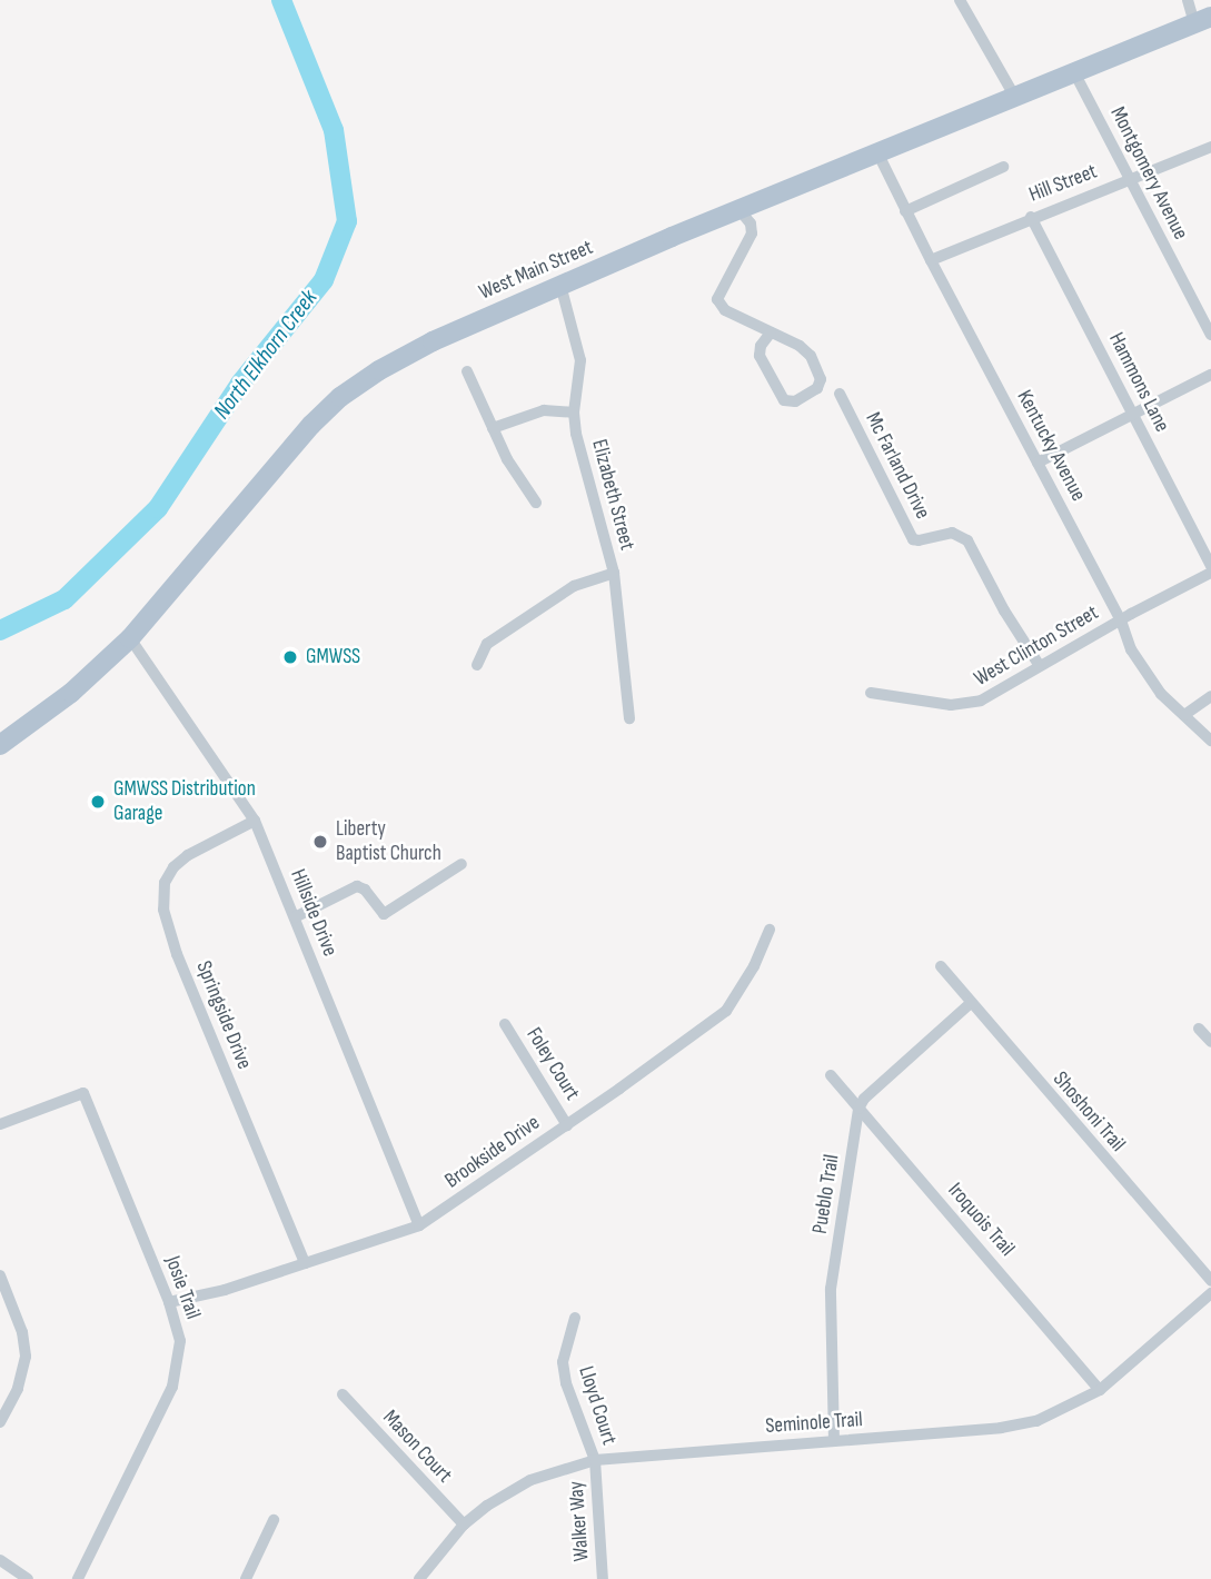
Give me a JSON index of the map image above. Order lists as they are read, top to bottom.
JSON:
{
  "streets": {
    "main road": ["West Main Street"],
    "street": [
      "Montgomery Avenue",
      "Hill Street",
      "Hammons Lane",
      "Kentucky Avenue",
      "Mc Farland Drive",
      "Elizabeth Street",
      "West Clinton Street",
      "Hillside Drive",
      "Springside Drive",
      "Foley Court",
      "Shoshoni Trail",
      "Brookside Drive",
      "Pueblo Trail",
      "Iroquois Trail",
      "Josie Trail",
      "Lloyd Court",
      "Seminole Trail",
      "Mason Court",
      "Walker Way"
    ]
  },
  "crossings": [
    ["Montgomery Avenue", "Hill Street"],
    ["Montgomery Avenue", "West Main Street"],
    ["Hill Street", "Hammons Lane"],
    ["Hill Street", "Kentucky Avenue"],
    ["West Main Street", "Kentucky Avenue"],
    ["West Main Street", "Elizabeth Street"],
    ["West Main Street", "Hillside Drive"],
    ["Kentucky Avenue", "West Clinton Street"],
    ["Mc Farland Drive", "West Clinton Street"],
    ["Hillside Drive", "Springside Drive"],
    ["Hillside Drive", "Brookside Drive"],
    ["Springside Drive", "Brookside Drive"],
    ["Foley Court", "Brookside Drive"],
    ["Brookside Drive", "Josie Trail"],
    ["Pueblo Trail", "Iroquois Trail"],
    ["Pueblo Trail", "Seminole Trail"],
    ["Iroquois Trail", "Seminole Trail"],
    ["Lloyd Court", "Seminole Trail"],
    ["Lloyd Court", "Walker Way"],
    ["Seminole Trail", "Mason Court"],
    ["Seminole Trail", "Walker Way"]
  ],
  "water": ["North Elkhorn Creek"],
  "places": ["GMWSS", "GMWSS Distribution Garage", "Liberty Baptist Church"]
}
